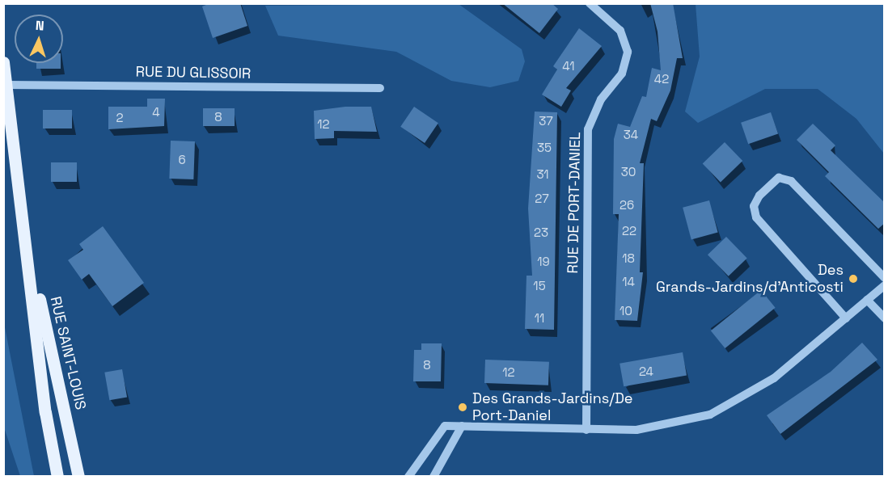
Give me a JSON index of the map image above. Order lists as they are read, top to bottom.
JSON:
{
  "streets": {
    "main road": ["RUE SAINT-LOUIS"],
    "street": ["RUE DU GLISSOIR", "RUE DE PORT-DANIEL"]
  },
  "crossings": [
    ["RUE DU GLISSOIR", "RUE SAINT-LOUIS"]
  ],
  "places": ["Des Grands-Jardins/d'Anticosti", "Des Grands-Jardins/De Port-Daniel"],
  "house_numbers": [
    "41",
    "42",
    "4",
    "8",
    "2",
    "37",
    "12",
    "34",
    "35",
    "6",
    "30",
    "31",
    "27",
    "26",
    "22",
    "23",
    "18",
    "19",
    "14",
    "15",
    "10",
    "11",
    "8",
    "24",
    "12"
  ],
  "north": "top"
}
